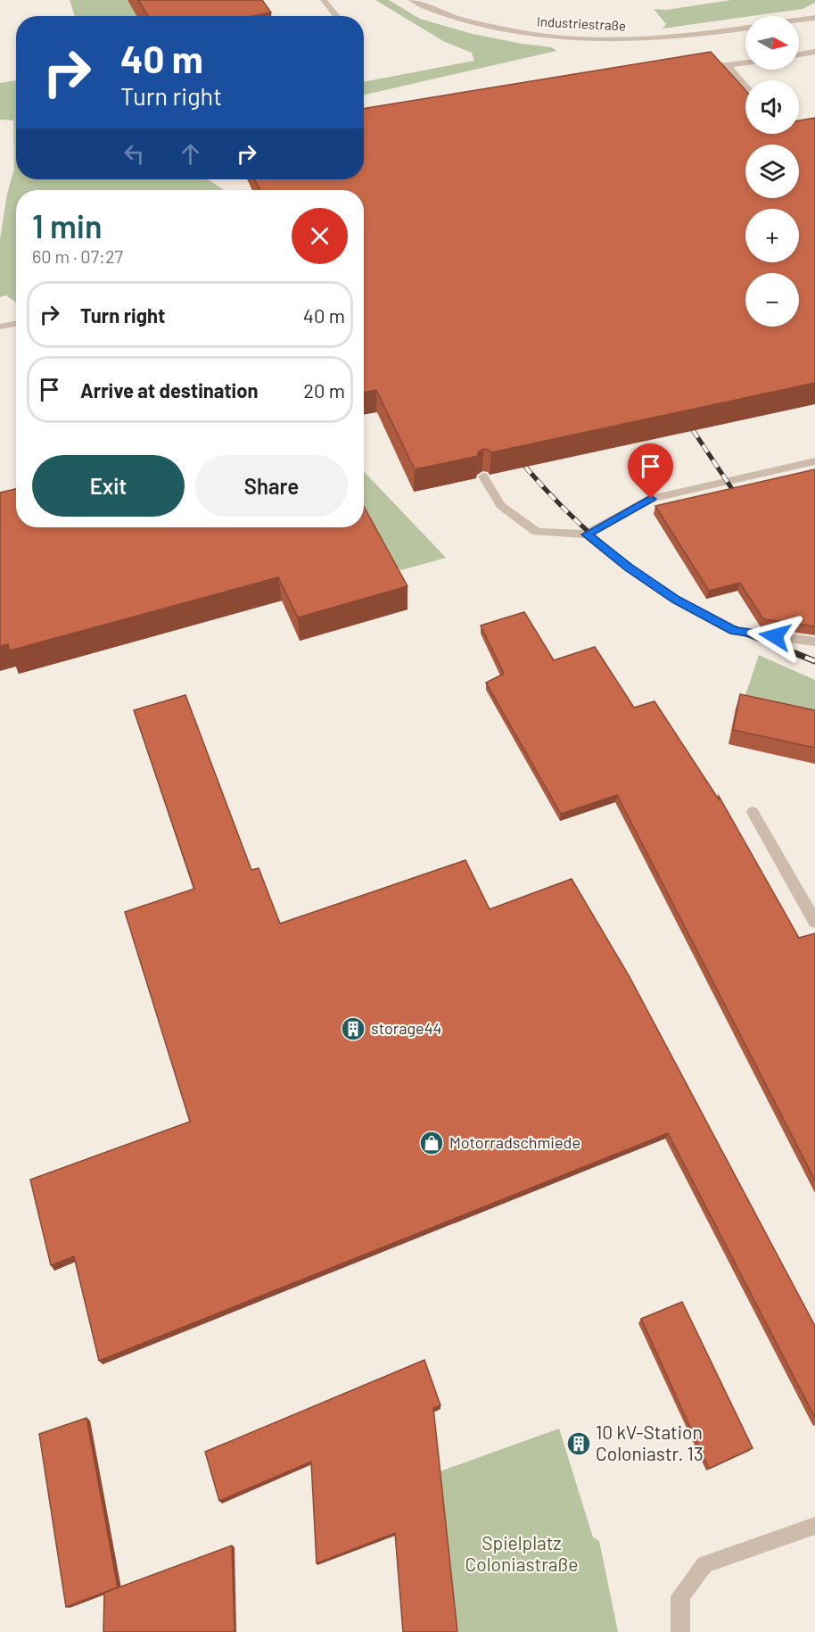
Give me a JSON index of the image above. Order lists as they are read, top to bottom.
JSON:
{
  "streets": {
    "street": ["Industriestraße"]
  },
  "parks": ["Spielplatz Coloniastraße"],
  "places": {
    "building": ["storage44", "10 kV-Station Coloniastr. 13"],
    "shop": ["Motorradschmiede"]
  },
  "north": "right",
  "page": {
    "map_buttons": ["+", "−"],
    "turn": ["40 m", "Turn right"],
    "heading": ["1 min", "60 m · 07:27"],
    "list": [
      {
        "name": "Turn right",
        "value": "40 m"
      },
      {
        "name": "Arrive at destination",
        "value": "20 m"
      }
    ],
    "buttons": ["Exit", "Share"]
  }
}
